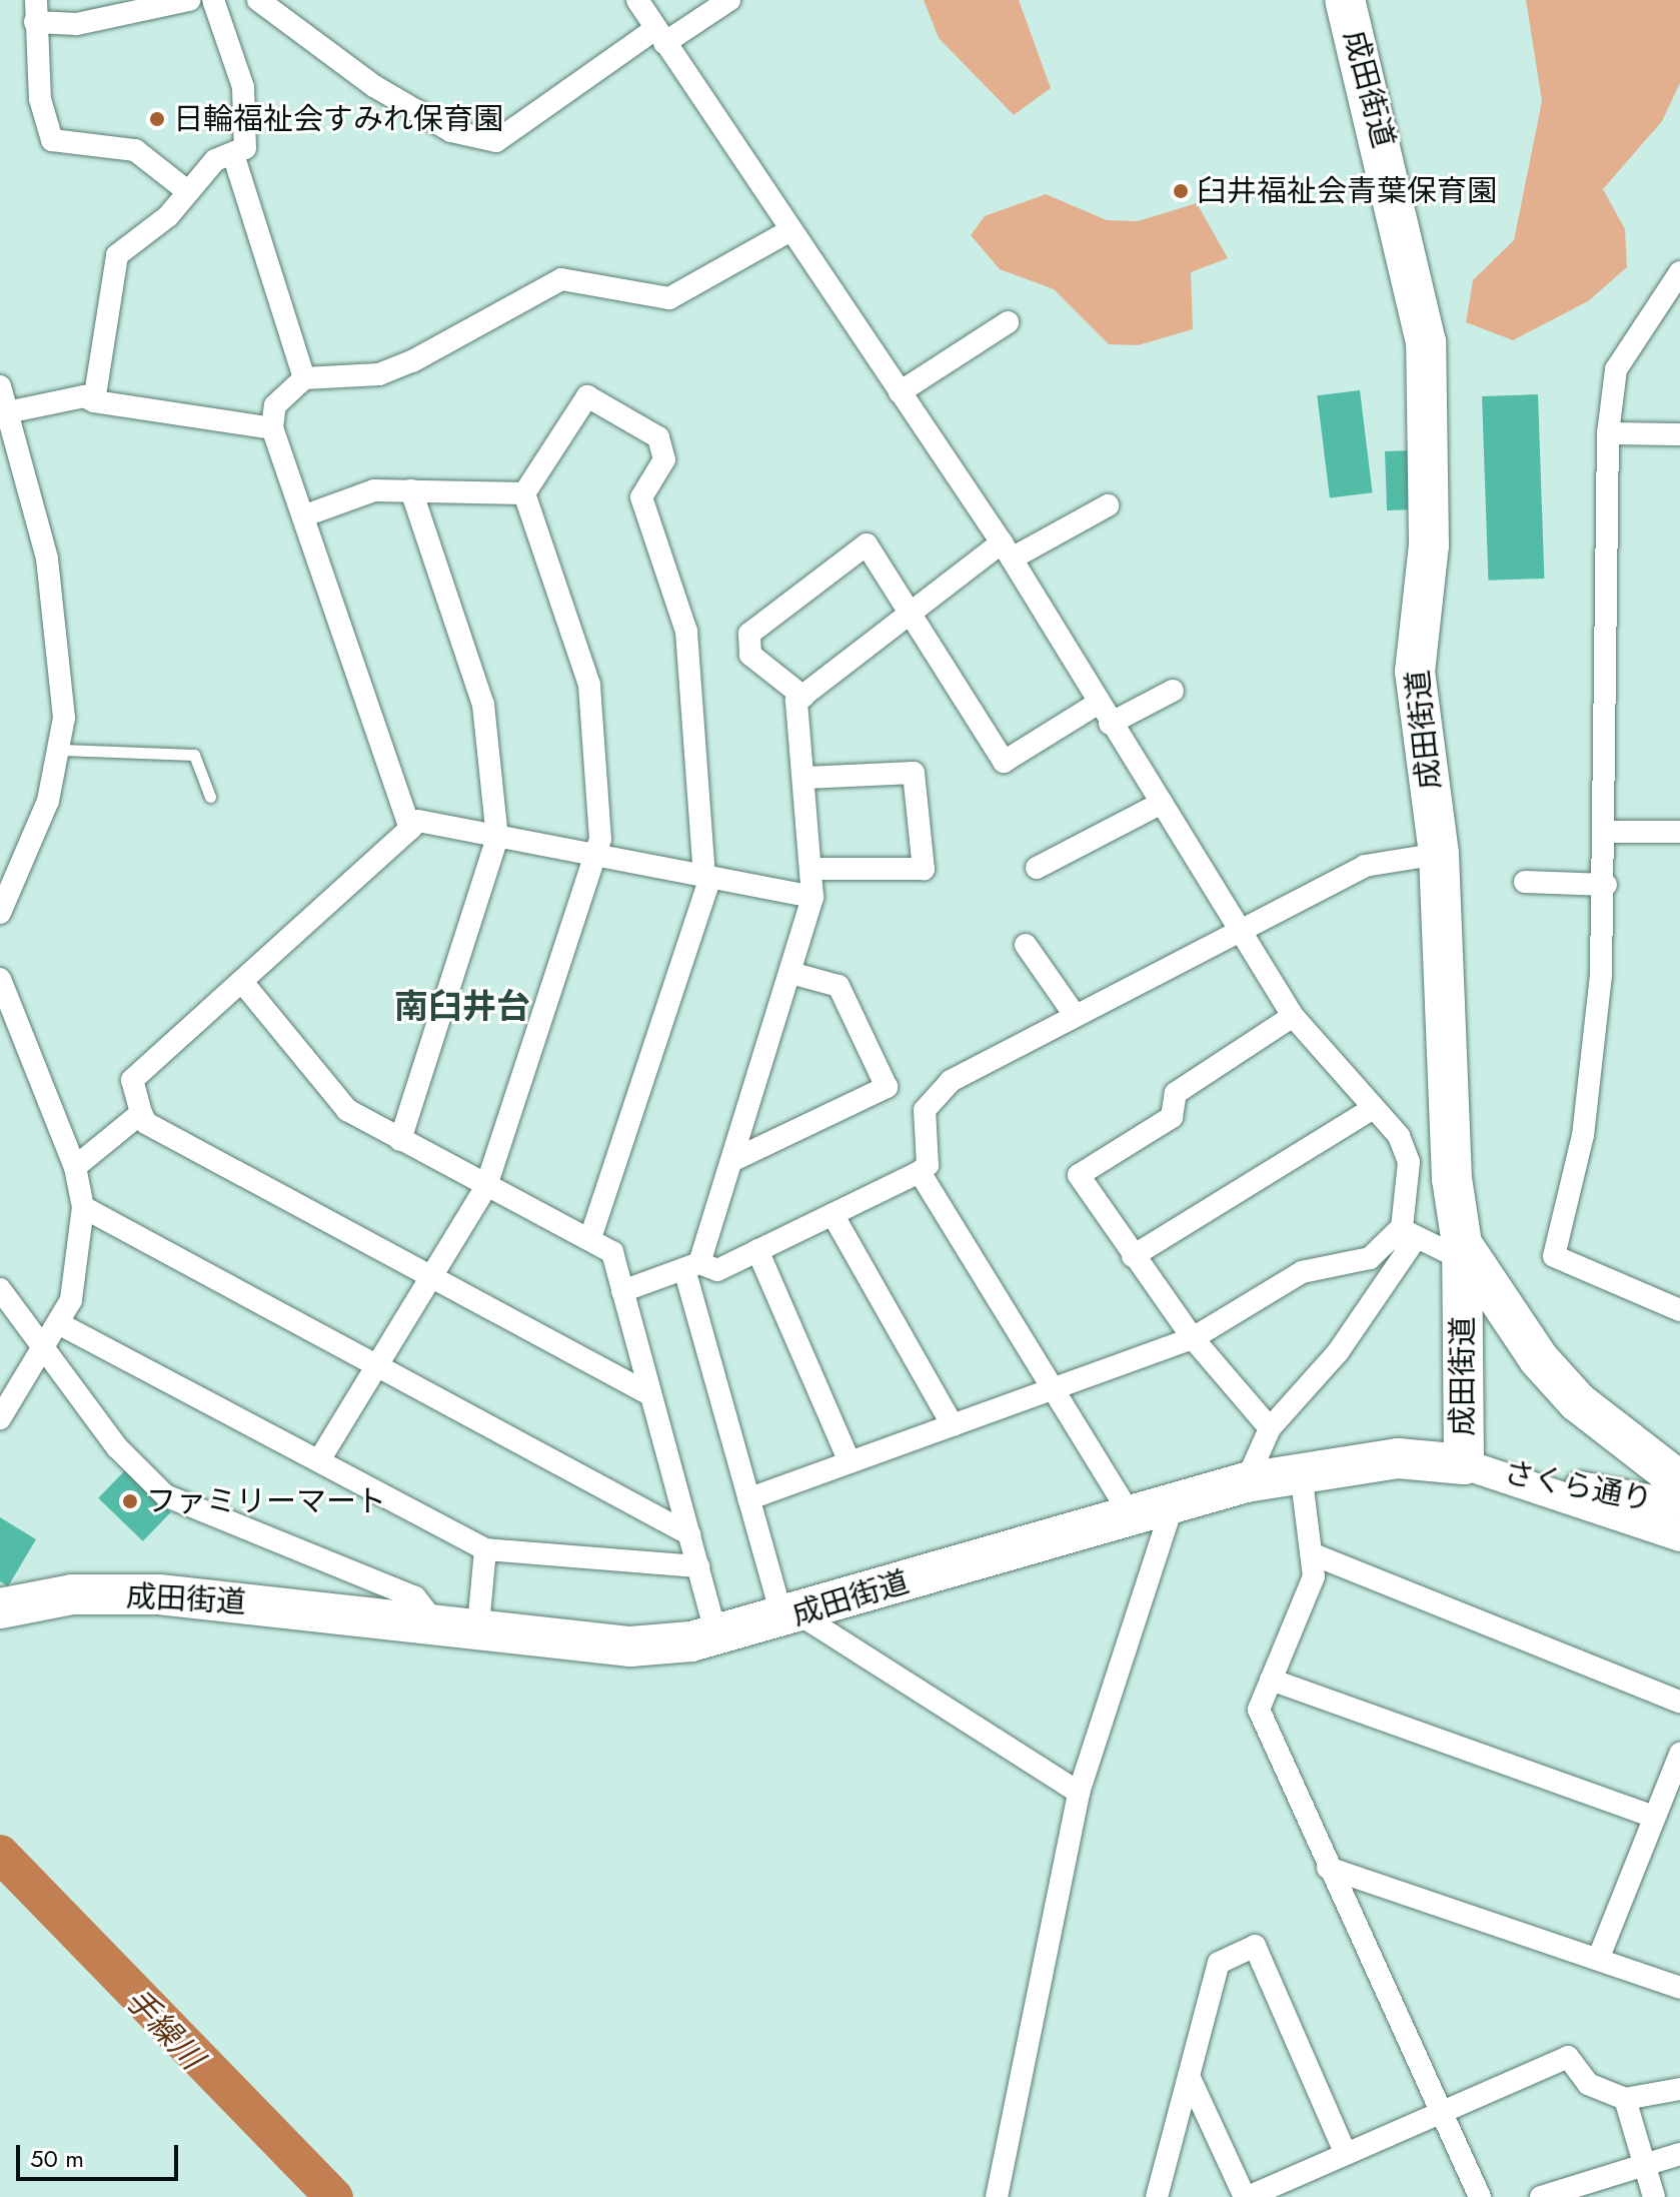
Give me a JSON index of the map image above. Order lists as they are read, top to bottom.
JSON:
{
  "streets": {
    "highway": ["成田街道"],
    "street": ["さくら通り"]
  },
  "crossings": [
    ["成田街道", "さくら通り"]
  ],
  "districts": ["南臼井台"],
  "water": ["手繰川"],
  "places": ["日輪福祉会すみれ保育園", "臼井福祉会青葉保育園", "ファミリーマート"],
  "scale_bar": "50 m"
}
